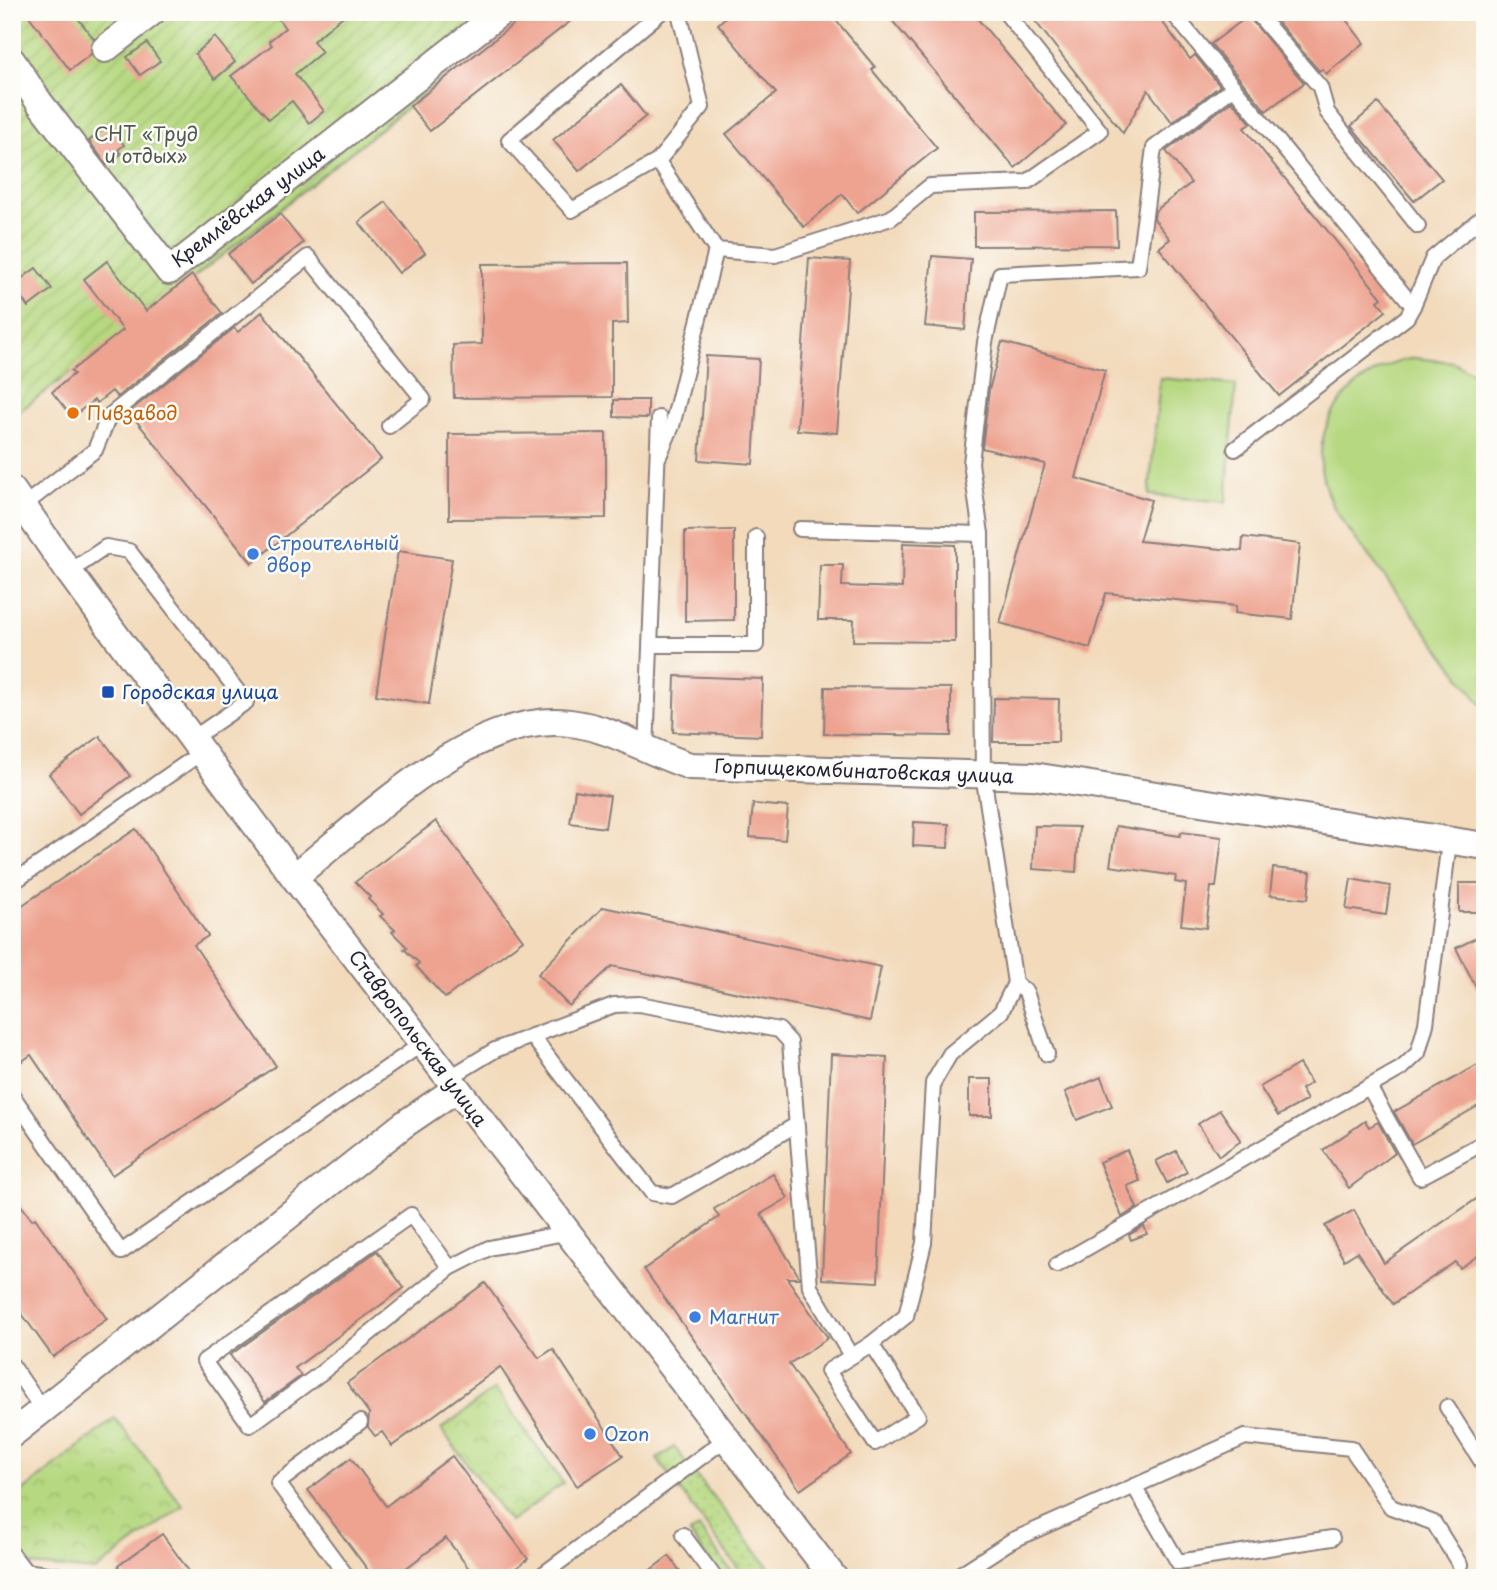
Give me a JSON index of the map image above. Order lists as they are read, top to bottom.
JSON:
{
  "streets": {
    "street": ["Кремлёвская улица", "Горпищекомбинатовская улица", "Ставропольская улица"]
  },
  "crossings": [
    ["Горпищекомбинатовская улица", "Ставропольская улица"]
  ],
  "parks": ["СНТ «Труд и отдых»"],
  "places": {
    "other": [
      "Пивзавод",
      "Строительный двор",
      "Магнит",
      "Ozon"
    ],
    "transit": ["Городская улица"]
  }
}
